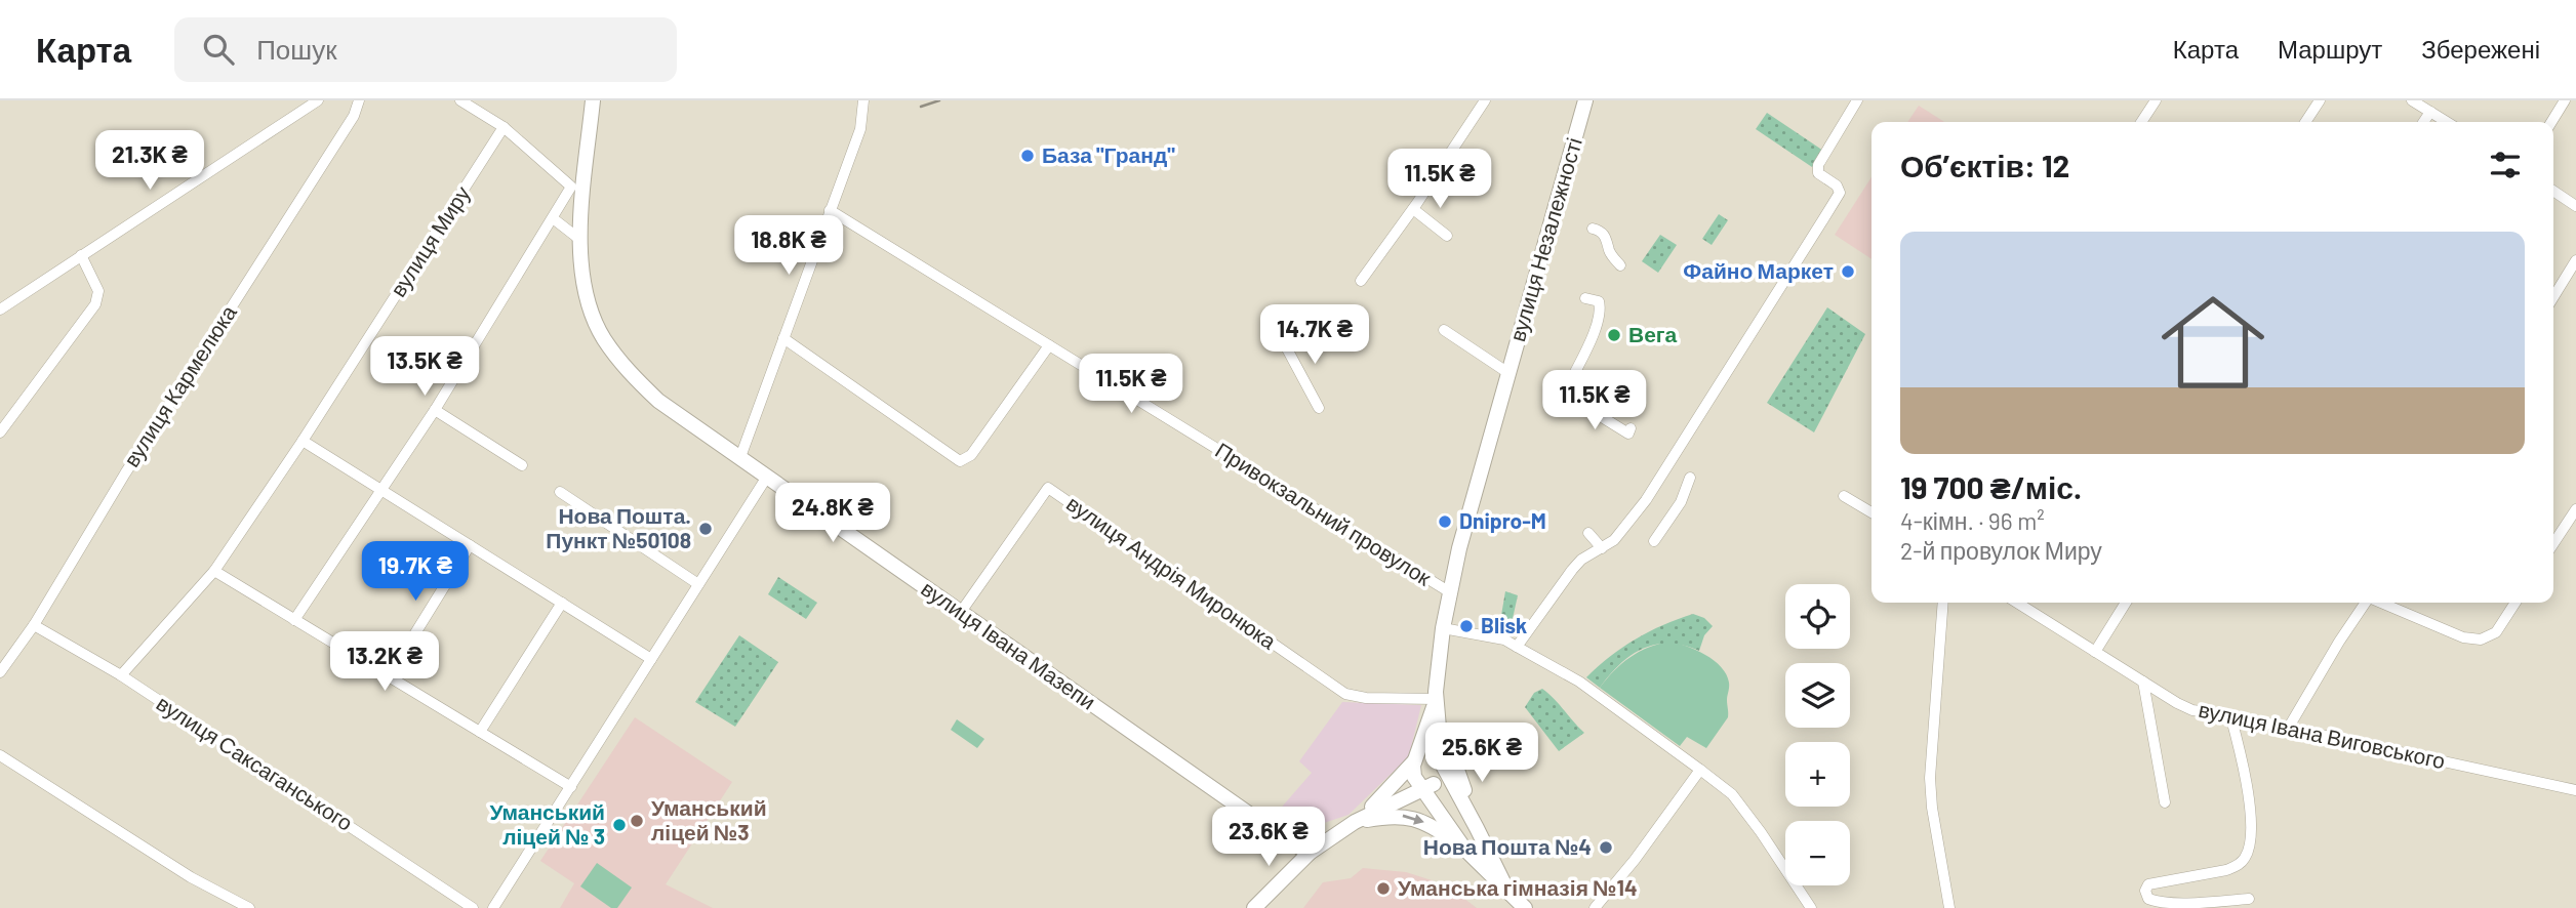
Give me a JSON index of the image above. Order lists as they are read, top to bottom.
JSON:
{
  "streets": {
    "main road": ["вулиця Незалежності", "вулиця Івана Мазепи"],
    "street": [
      "вулиця Миру",
      "вулиця Кармелюка",
      "Привокзальний провулок",
      "вулиця Андрія Миронюка",
      "вулиця Івана Виговського",
      "вулиця Саксаганського"
    ]
  },
  "crossings": [
    ["вулиця Незалежності", "Привокзальний провулок"],
    ["вулиця Незалежності", "вулиця Андрія Миронюка"],
    ["вулиця Миру", "вулиця Саксаганського"],
    ["вулиця Кармелюка", "вулиця Саксаганського"],
    ["вулиця Андрія Миронюка", "вулиця Івана Мазепи"]
  ],
  "places": [
    "База \"Гранд\"",
    "Файно Маркет",
    "Вега",
    "Dnipro-M",
    "Нова Пошта. Пункт №50108",
    "Blisk",
    "Уманський ліцей №3",
    "Уманський ліцей № 3",
    "Нова Пошта №4",
    "Уманська гімназія №14"
  ],
  "page": {
    "header": "Карта",
    "search": "Пошук",
    "nav": ["Карта", "Маршрут", "Збережені"],
    "heading": "Об’єктів: 12",
    "price": [
      "21.3K ₴",
      "11.5K ₴",
      "18.8K ₴",
      "14.7K ₴",
      "13.5K ₴",
      "11.5K ₴",
      "11.5K ₴",
      "24.8K ₴",
      "19.7K ₴",
      "13.2K ₴",
      "25.6K ₴",
      "23.6K ₴"
    ],
    "list": [
      {
        "name": "19 700 ₴/міс.",
        "note": "4-кімн. · 96 m² · 2-й провулок Миру"
      }
    ],
    "map_buttons": ["+", "−"]
  }
}
